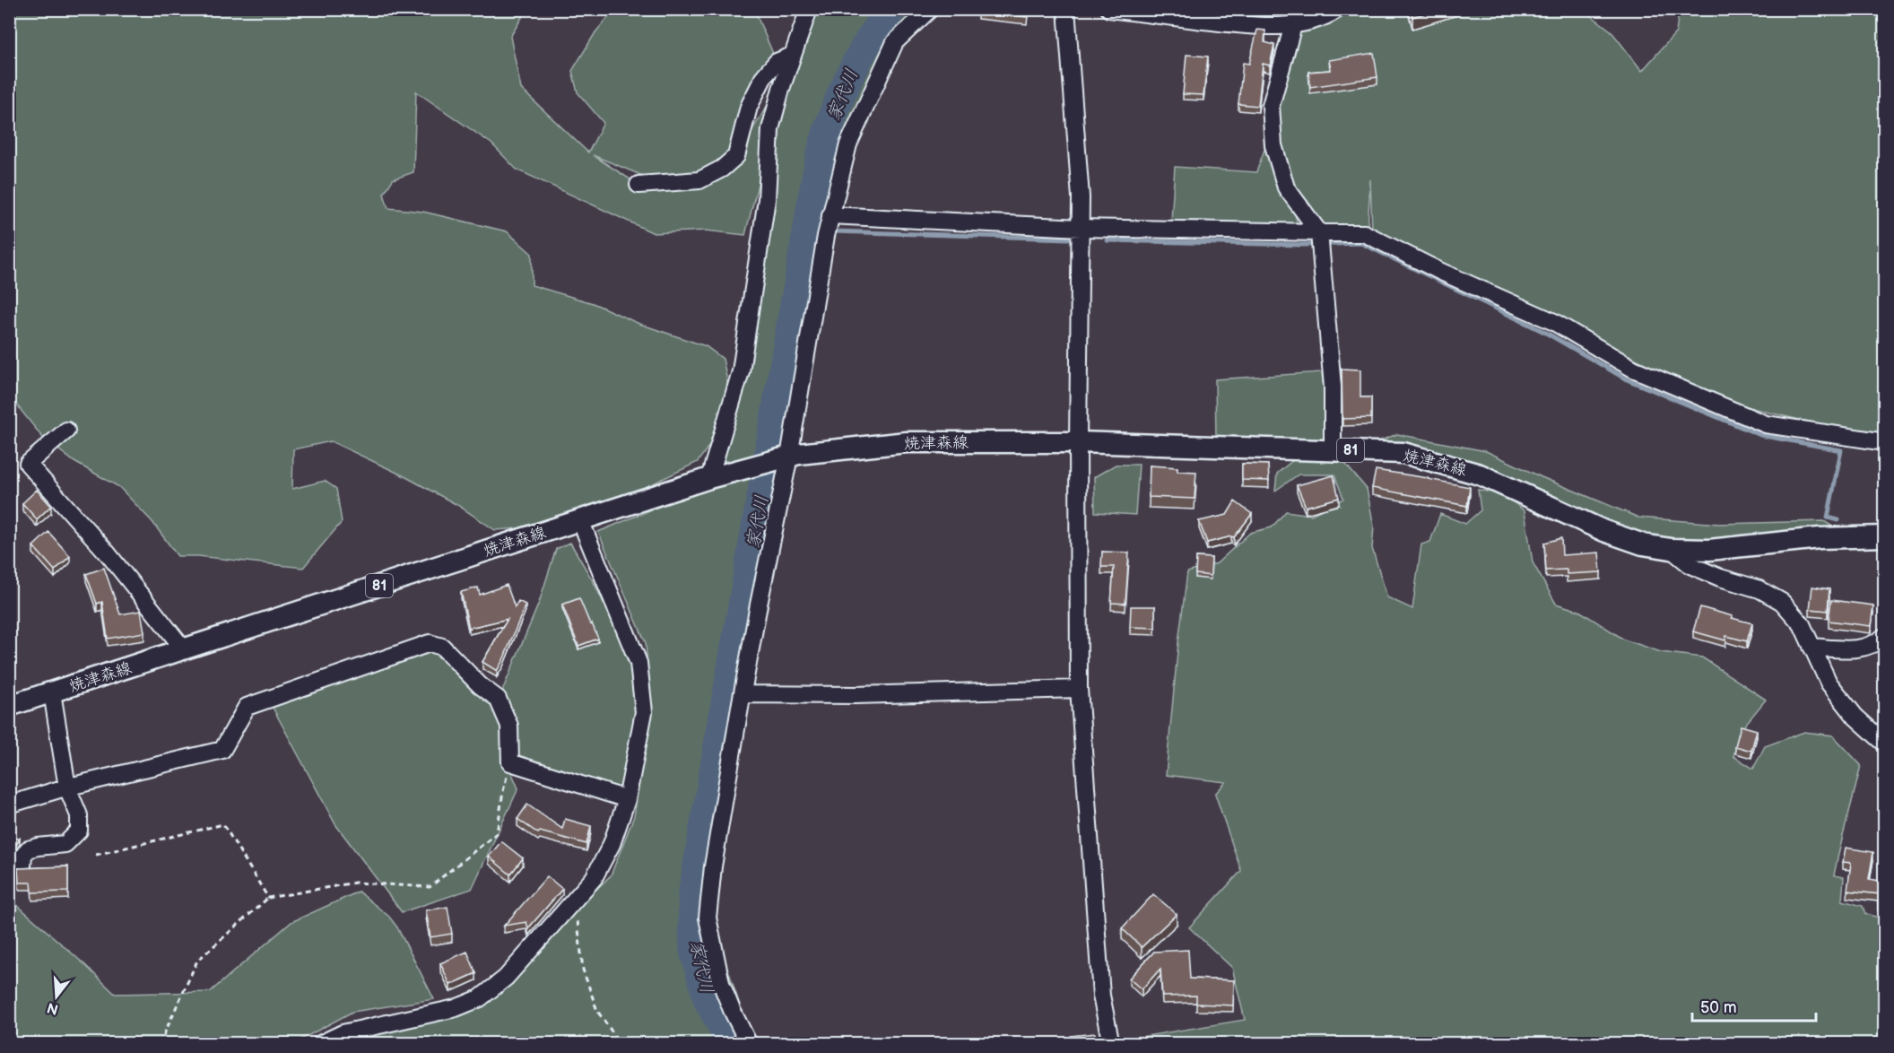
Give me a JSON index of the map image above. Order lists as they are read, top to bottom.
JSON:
{
  "streets": {
    "main road": ["焼津森線", "81"]
  },
  "water": ["家代川"],
  "scale_bar": "50 m",
  "north": "bottom"
}
